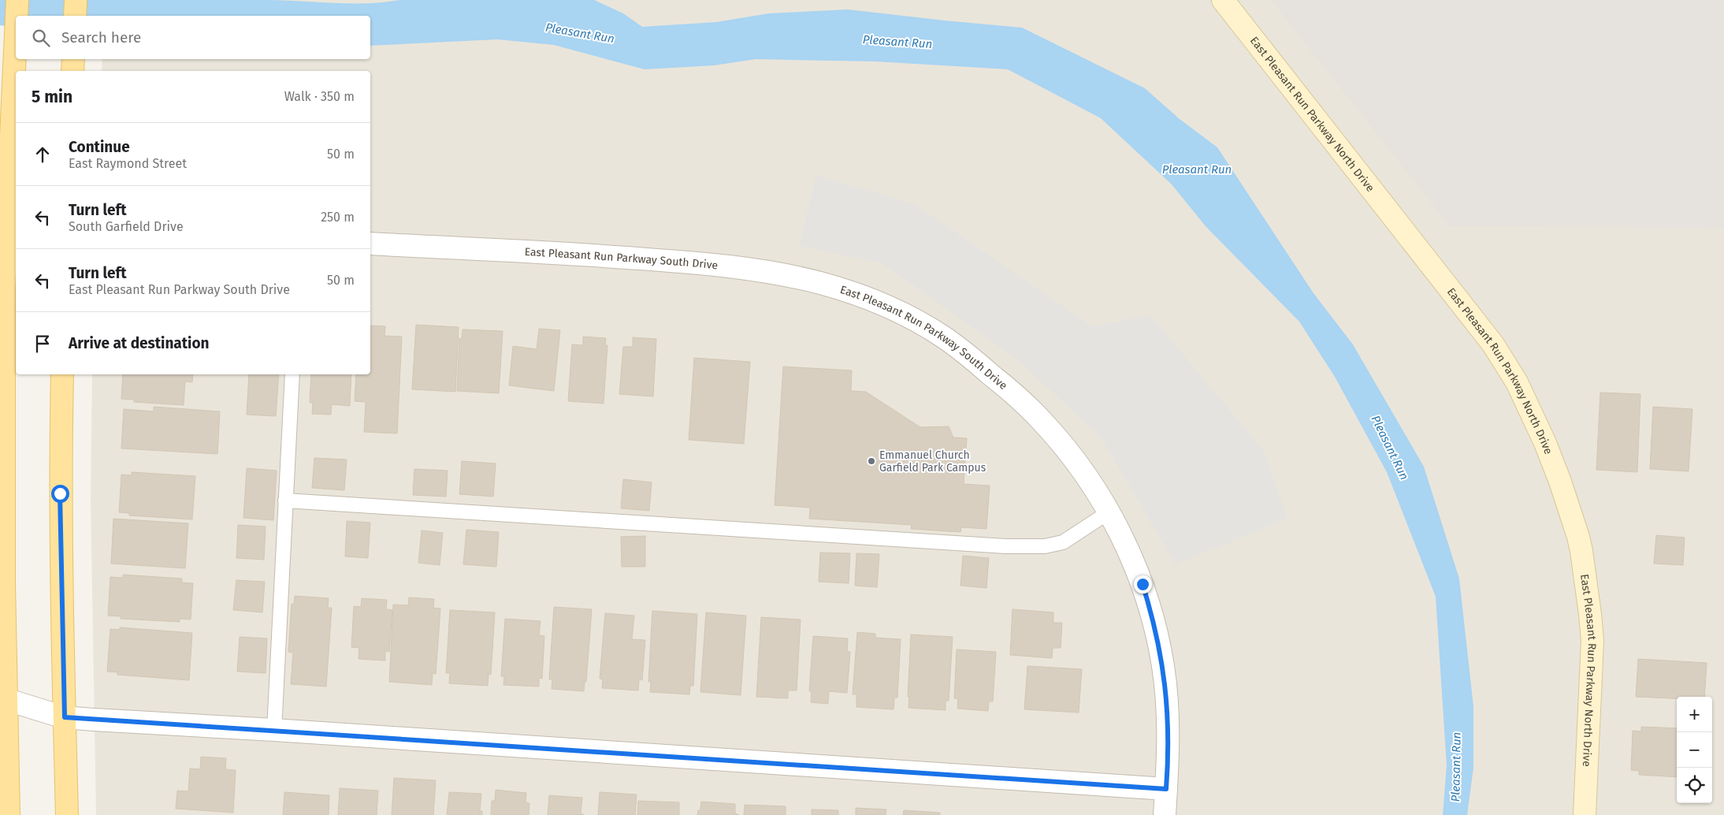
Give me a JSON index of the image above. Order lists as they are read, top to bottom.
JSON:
{
  "streets": {
    "street": ["East Pleasant Run Parkway North Drive", "East Pleasant Run Parkway South Drive"]
  },
  "water": ["Pleasant Run"],
  "places": ["Emmanuel Church Garfield Park Campus"],
  "page": {
    "search": "Search here",
    "heading": ["5 min", "Walk · 350 m"],
    "list": [
      ["Continue", "East Raymond Street", "50 m"],
      ["Turn left", "South Garfield Drive", "250 m"],
      ["Turn left", "East Pleasant Run Parkway South Drive", "50 m"],
      "Arrive at destination"
    ],
    "map_buttons": ["+", "−"]
  }
}
